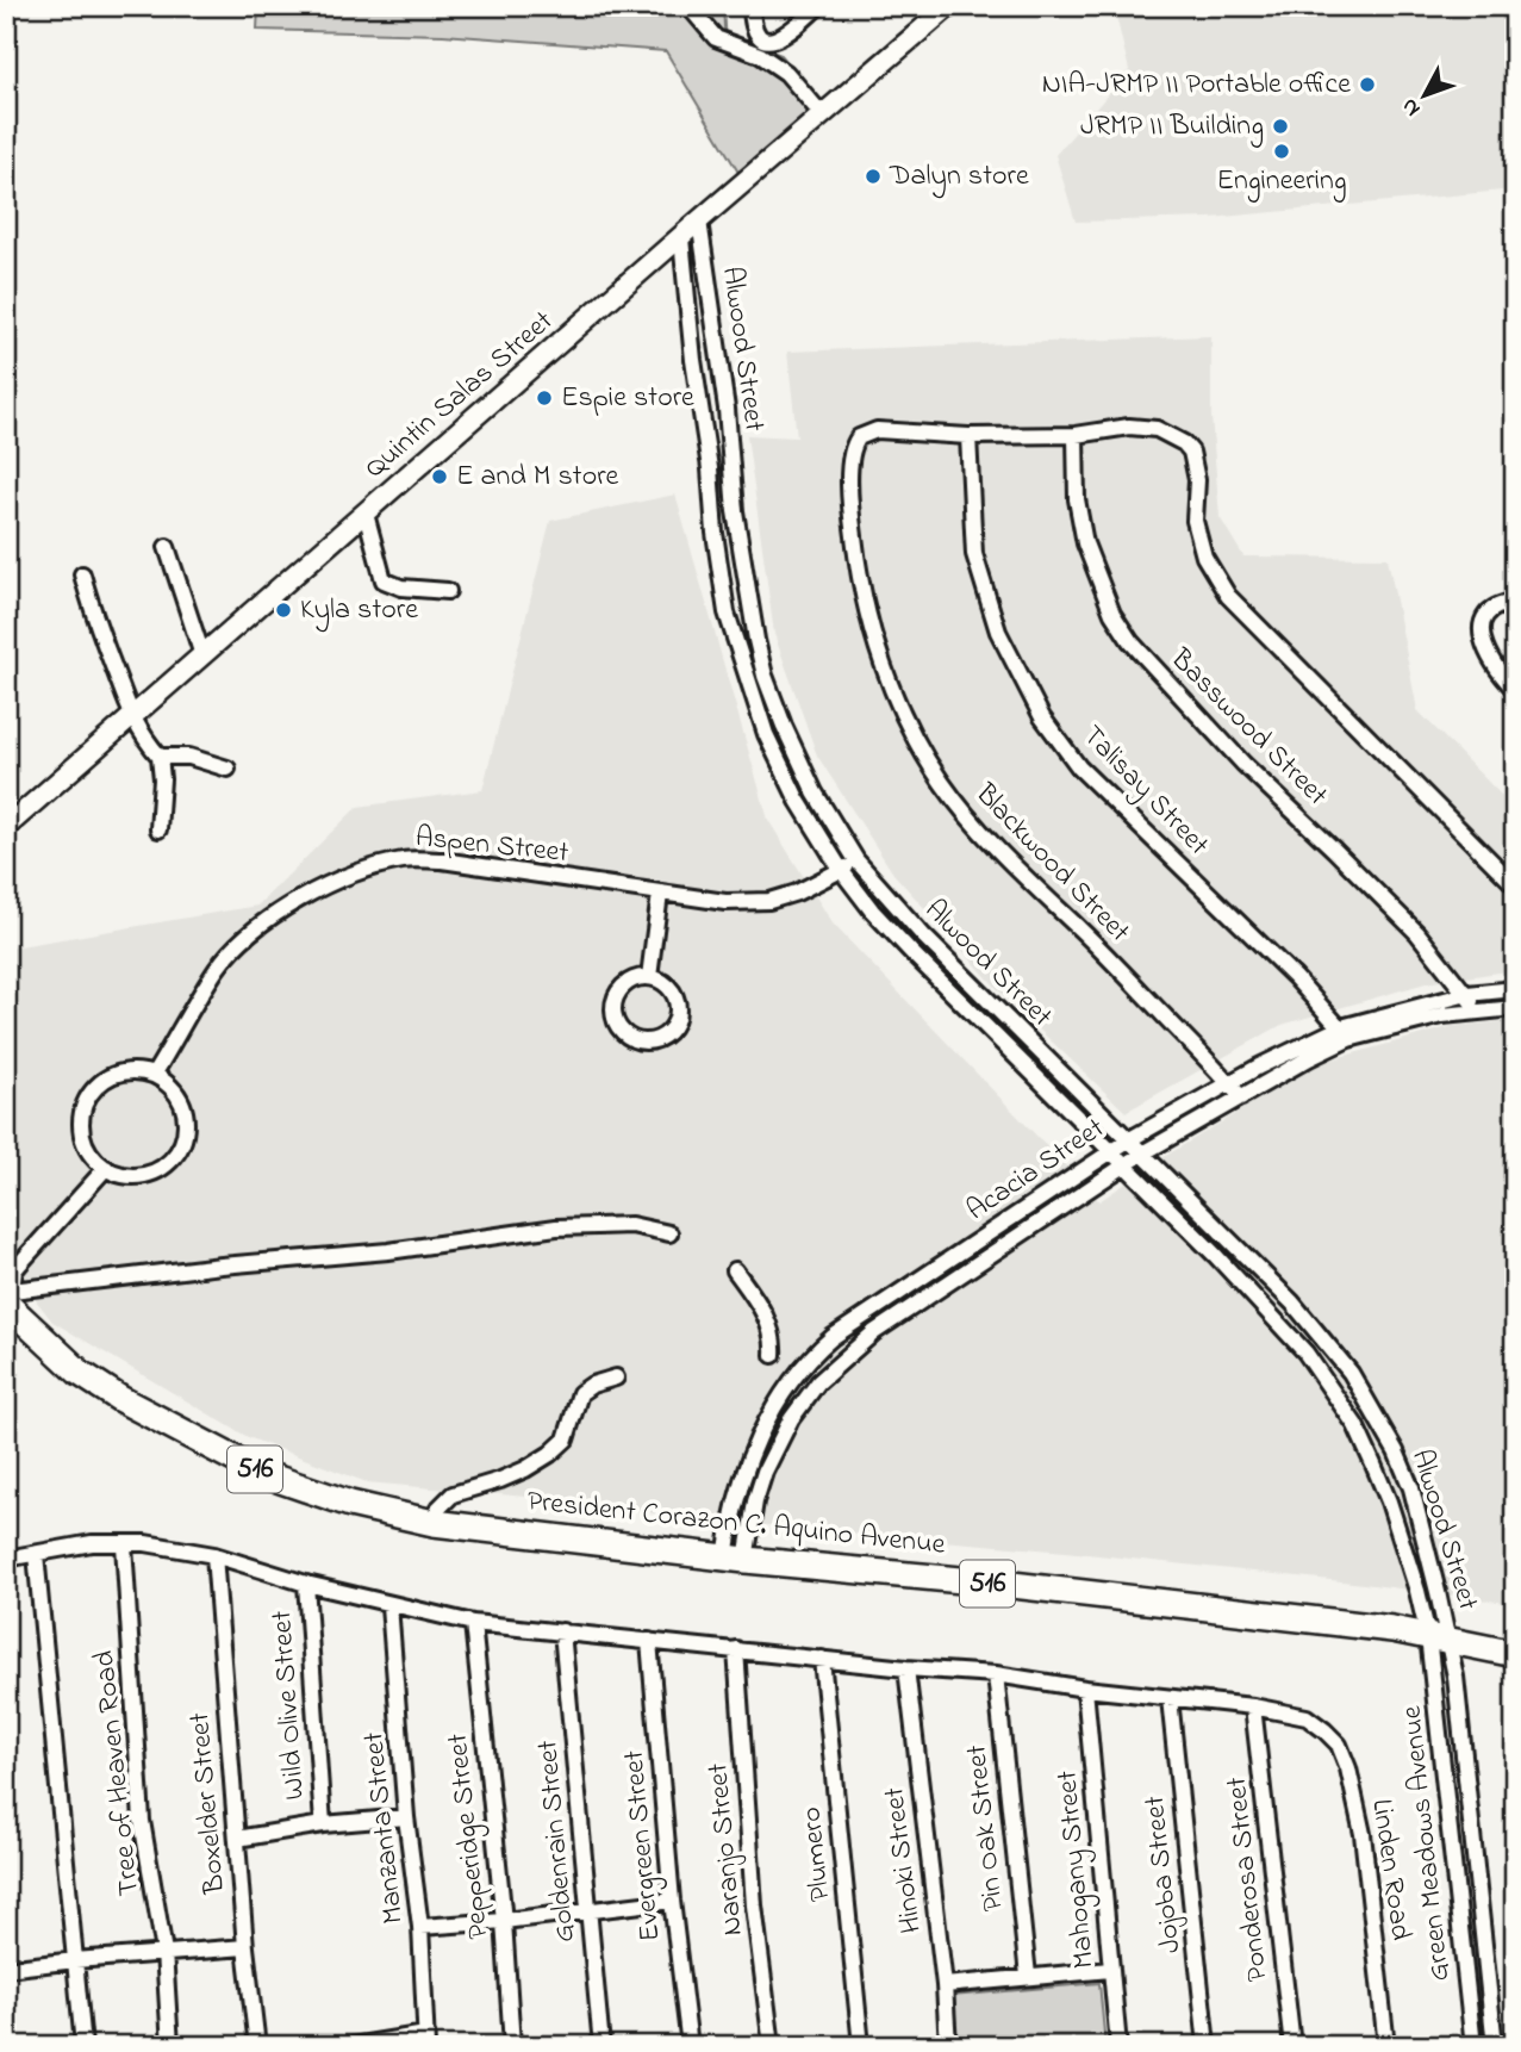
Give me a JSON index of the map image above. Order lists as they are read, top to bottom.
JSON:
{
  "streets": {
    "highway": ["516", "President Corazon C. Aquino Avenue"],
    "main road": ["Quintin Salas Street"],
    "street": [
      "Alwood Street",
      "Basswood Street",
      "Talisay Street",
      "Aspen Street",
      "Blackwood Street",
      "Acacia Street",
      "Wild Olive Street",
      "Tree of Heaven Road",
      "Boxelder Street",
      "Manzanta Street",
      "Pin Oak Street",
      "Pepperidge Street",
      "Goldenrain Street",
      "Green Meadows Avenue",
      "Evergreen Street",
      "Naranjo Street",
      "Plumero",
      "Hinoki Street",
      "Mahogany Street",
      "Linden Road",
      "Jojoba Street",
      "Ponderosa Street"
    ]
  },
  "crossings": [
    ["Alwood Street", "Quintin Salas Street"],
    ["Alwood Street", "Aspen Street"],
    ["Alwood Street", "Acacia Street"],
    ["Alwood Street", "President Corazon C. Aquino Avenue"],
    ["Alwood Street", "Green Meadows Avenue"],
    ["Basswood Street", "Acacia Street"],
    ["Talisay Street", "Blackwood Street"],
    ["Talisay Street", "Acacia Street"],
    ["Blackwood Street", "Acacia Street"],
    ["Acacia Street", "President Corazon C. Aquino Avenue"],
    ["President Corazon C. Aquino Avenue", "Green Meadows Avenue"],
    ["Linden Road", "Ponderosa Street"]
  ],
  "places": [
    "NIA-JRMP II Portable office",
    "JRMP II Building",
    "Engineering",
    "Dalyn store",
    "Espie store",
    "E and M store",
    "Kyla store"
  ],
  "north": "bottom left"
}
